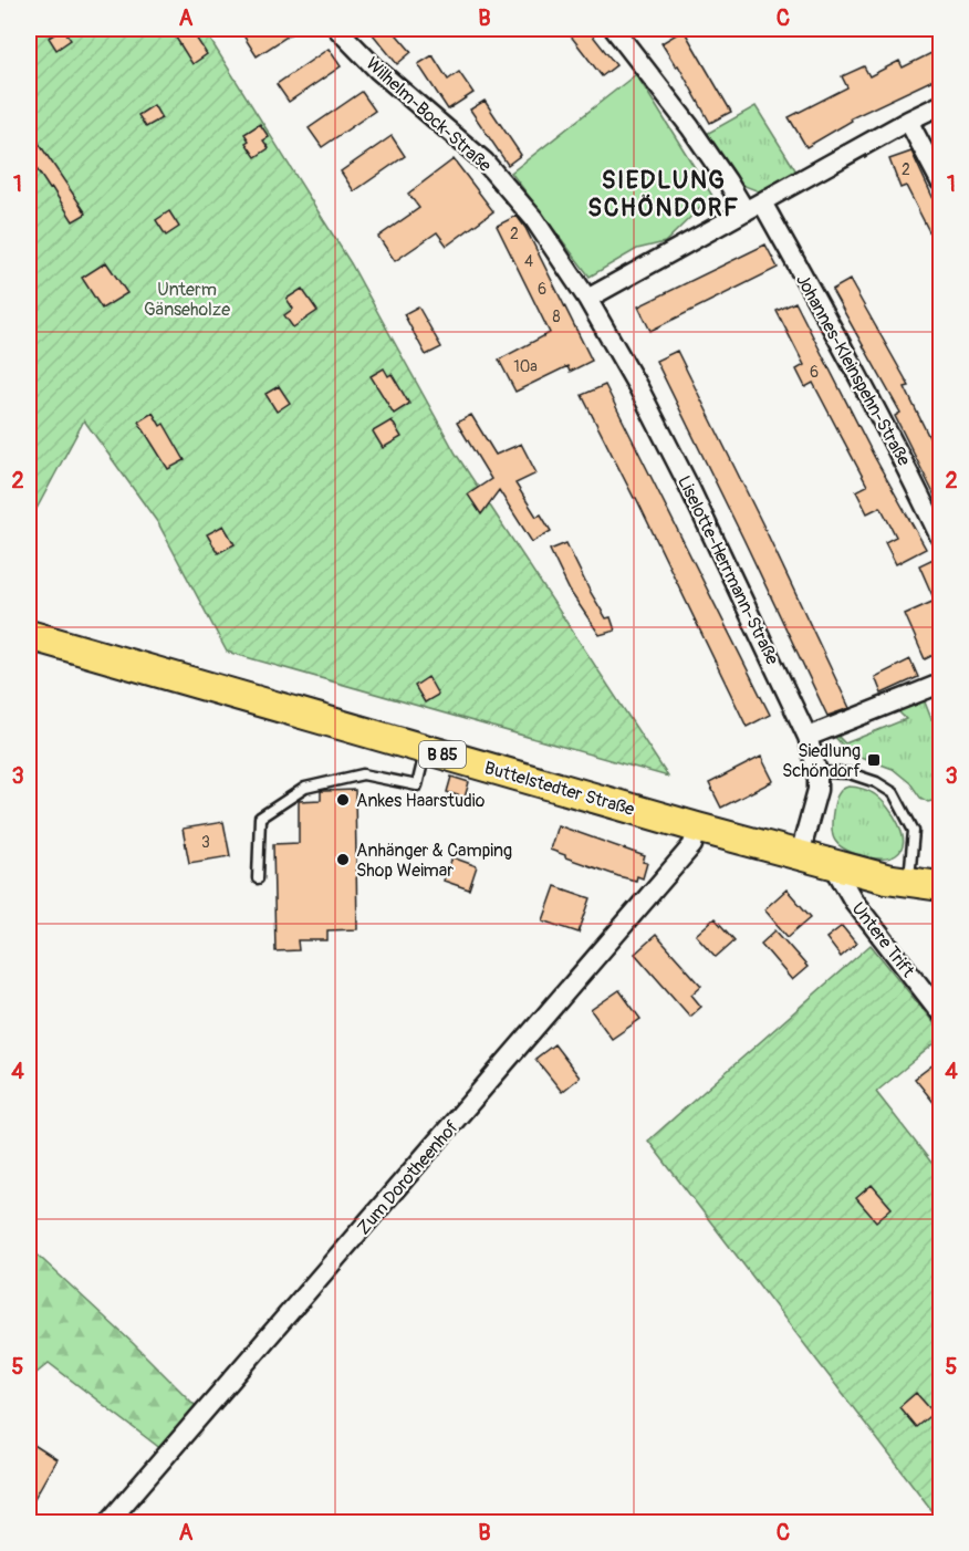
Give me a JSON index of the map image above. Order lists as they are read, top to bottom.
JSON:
{
  "streets": {
    "main road": ["B 85", "Buttelstedter Straße"],
    "street": [
      "Wilhelm-Bock-Straße",
      "Johannes-Kleinspehn-Straße",
      "Liselotte-Herrmann-Straße",
      "Untere Trift",
      "Zum Dorotheenhof"
    ]
  },
  "crossings": [
    ["Wilhelm-Bock-Straße", "Liselotte-Herrmann-Straße"],
    ["Liselotte-Herrmann-Straße", "Buttelstedter Straße"],
    ["Buttelstedter Straße", "Untere Trift"],
    ["Buttelstedter Straße", "Zum Dorotheenhof"]
  ],
  "districts": ["SIEDLUNG SCHÖNDORF"],
  "parks": ["Unterm Gänseholze"],
  "places": {
    "transit": ["Siedlung Schöndorf"],
    "other": ["Ankes Haarstudio", "Anhänger & Camping Shop Weimar"]
  },
  "house_numbers": [
    "2",
    "2",
    "4",
    "6",
    "8",
    "10a",
    "6",
    "3"
  ],
  "grid": {
    "columns": ["A", "B", "C"],
    "rows": [
      "1",
      "2",
      "3",
      "4",
      "5"
    ]
  }
}
